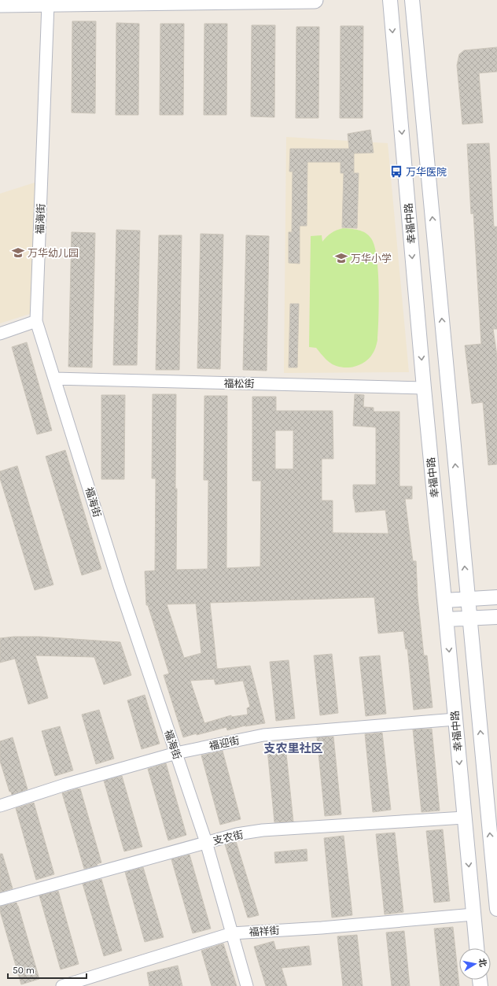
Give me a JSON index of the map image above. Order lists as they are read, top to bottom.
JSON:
{
  "streets": {
    "street": [
      "福海街",
      "幸福中路",
      "福松街",
      "福迎街",
      "支农街",
      "福祥街"
    ]
  },
  "crossings": [
    ["福海街", "福松街"],
    ["福海街", "福迎街"],
    ["福海街", "支农街"],
    ["福海街", "福祥街"],
    ["幸福中路", "福松街"],
    ["幸福中路", "福迎街"],
    ["幸福中路", "支农街"],
    ["幸福中路", "福祥街"]
  ],
  "districts": ["支农里社区"],
  "places": {
    "bus stop": ["万华医院"],
    "school or university": ["万华幼儿园", "万华小学"]
  },
  "scale_bar": "50 m",
  "north": "right"
}
